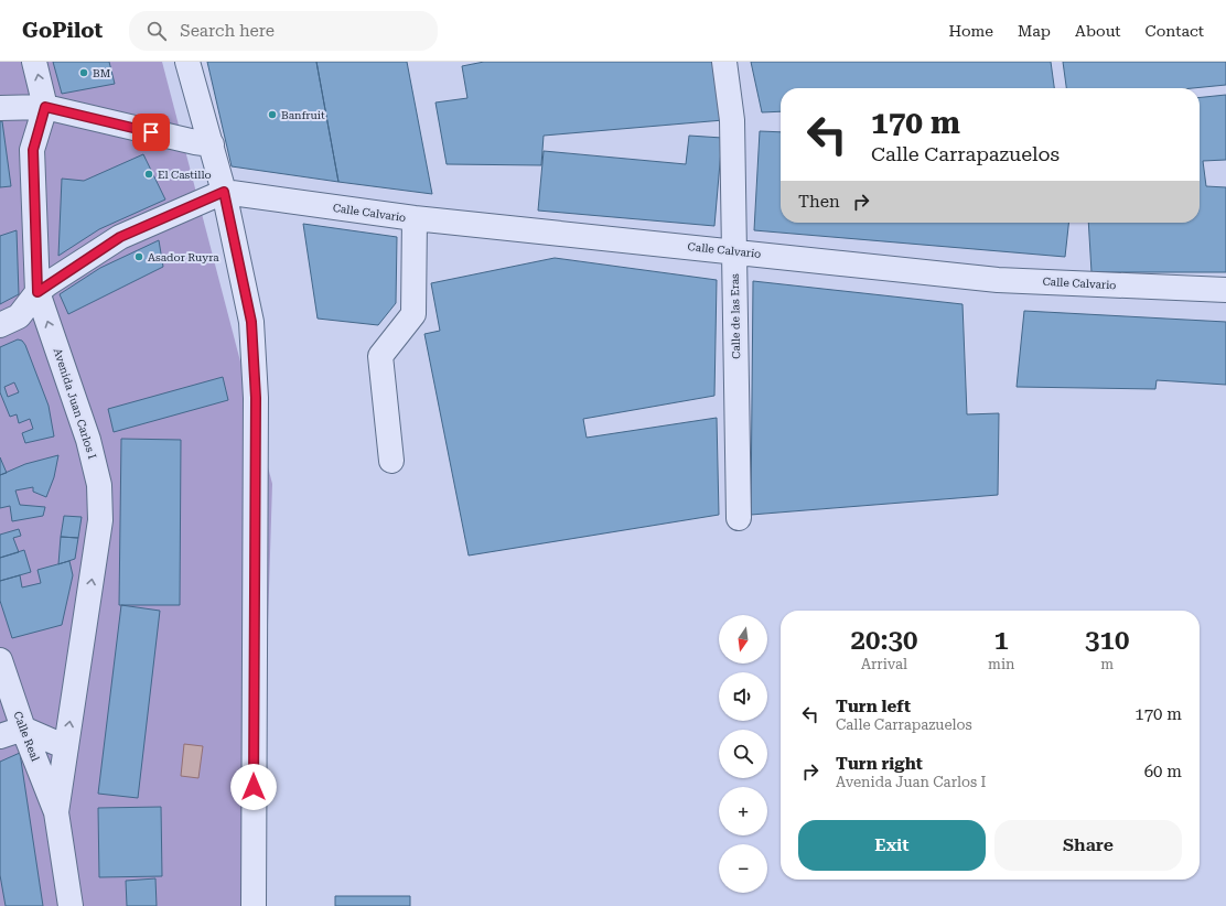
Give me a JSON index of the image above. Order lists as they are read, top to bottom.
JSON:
{
  "streets": {
    "street": [
      "Calle Calvario",
      "Calle de las Eras",
      "Avenida Juan Carlos I",
      "Calle Real"
    ]
  },
  "crossings": [
    ["Calle Calvario", "Calle de las Eras"],
    ["Avenida Juan Carlos I", "Calle Real"]
  ],
  "places": [
    "BM",
    "Banfruit",
    "El Castillo",
    "Asador Ruyra"
  ],
  "north": "bottom",
  "page": {
    "header": "GoPilot",
    "search": "Search here",
    "nav": [
      "Home",
      "Map",
      "About",
      "Contact"
    ],
    "turn": ["170 m", "Calle Carrapazuelos"],
    "then": "Then",
    "eta": [
      "20:30",
      "Arrival",
      "1",
      "min",
      "310",
      "m"
    ],
    "map_buttons": ["+", "−"],
    "list": [
      {
        "name": "Turn left",
        "note": "Calle Carrapazuelos",
        "value": "170 m"
      },
      {
        "name": "Turn right",
        "note": "Avenida Juan Carlos I",
        "value": "60 m"
      }
    ],
    "buttons": ["Exit", "Share"]
  }
}
